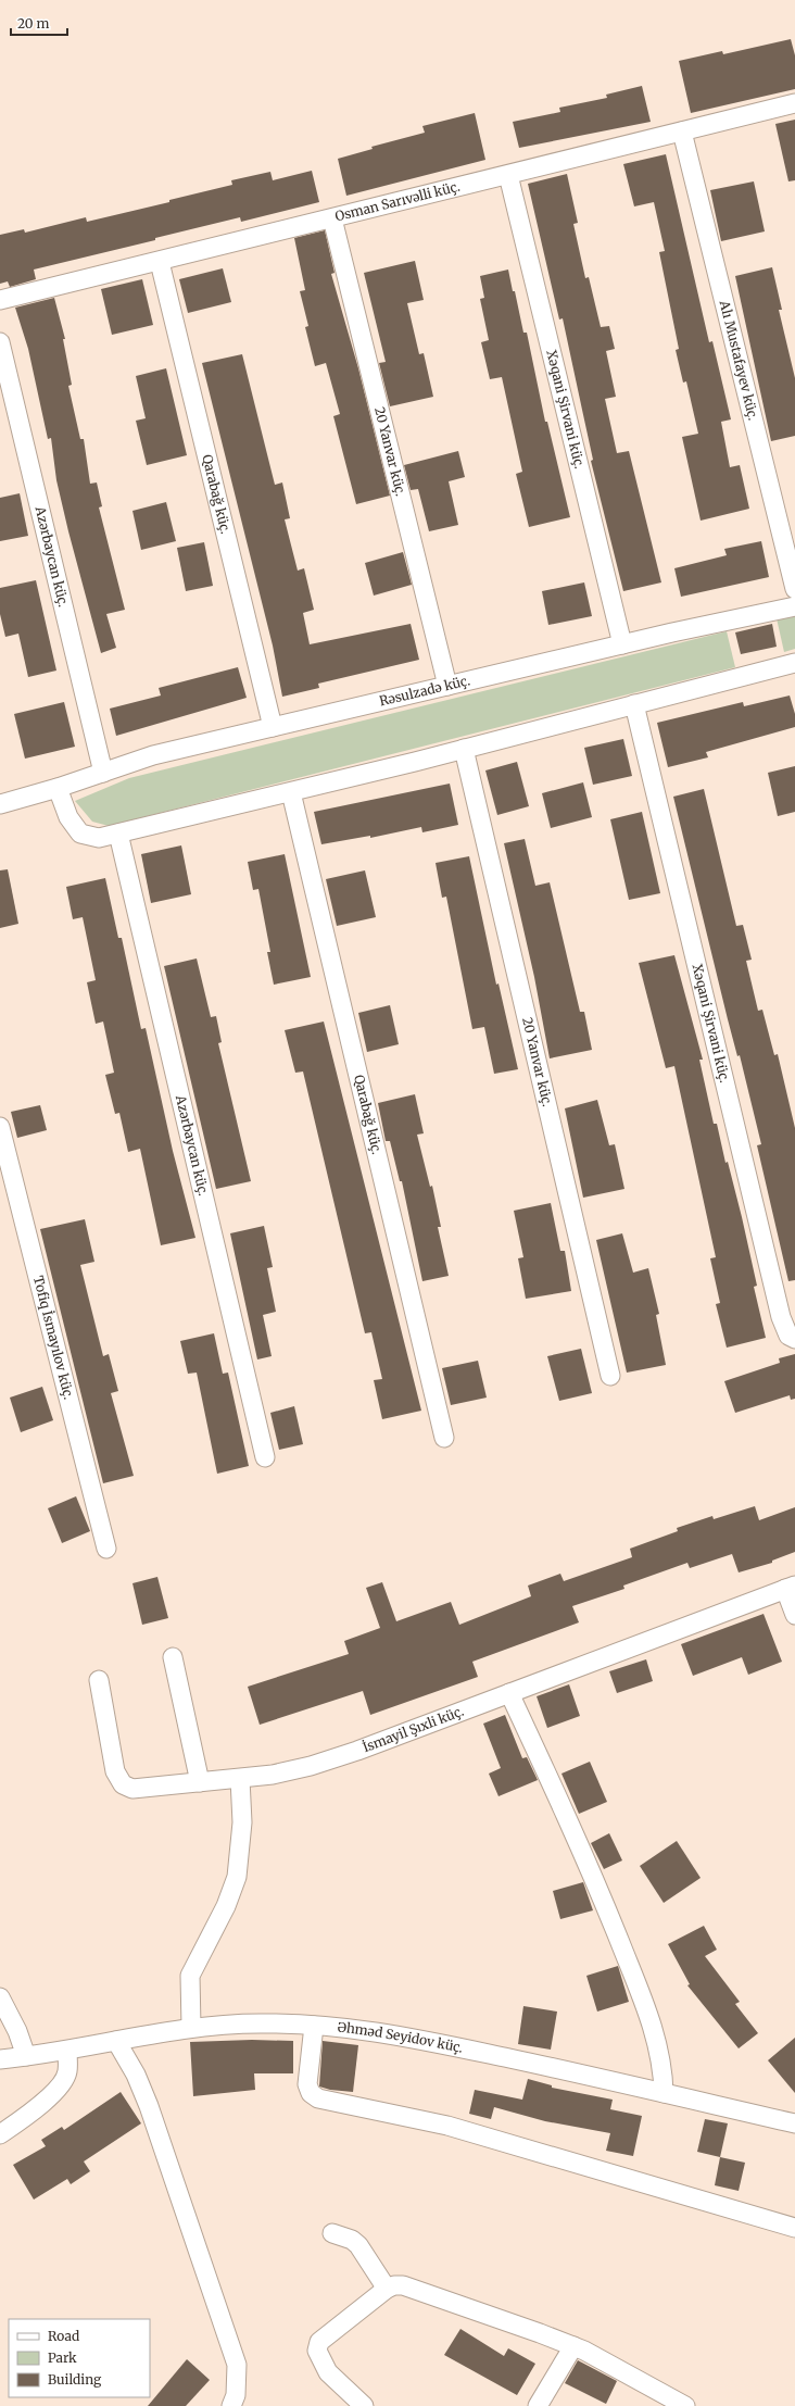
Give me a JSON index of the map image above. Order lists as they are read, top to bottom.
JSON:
{
  "streets": {
    "street": [
      "Osman Sarıvəlli küç.",
      "Alı Mustafayev küç.",
      "Xəqani Şirvani küç.",
      "20 Yanvar küç.",
      "Qarabağ küç.",
      "Azərbaycan küç.",
      "Rəsulzadə küç.",
      "Tofiq İsmayılov küç.",
      "İsmayil Şıxli küç.",
      "Əhməd Seyidov küç."
    ]
  },
  "crossings": [
    ["Osman Sarıvəlli küç.", "Alı Mustafayev küç."],
    ["Osman Sarıvəlli küç.", "Xəqani Şirvani küç."],
    ["Osman Sarıvəlli küç.", "20 Yanvar küç."],
    ["Osman Sarıvəlli küç.", "Qarabağ küç."],
    ["Xəqani Şirvani küç.", "Rəsulzadə küç."],
    ["20 Yanvar küç.", "Rəsulzadə küç."],
    ["Qarabağ küç.", "Rəsulzadə küç."],
    ["Azərbaycan küç.", "Rəsulzadə küç."]
  ],
  "legend": ["Road", "Park", "Building"],
  "scale_bar": "20 m"
}
